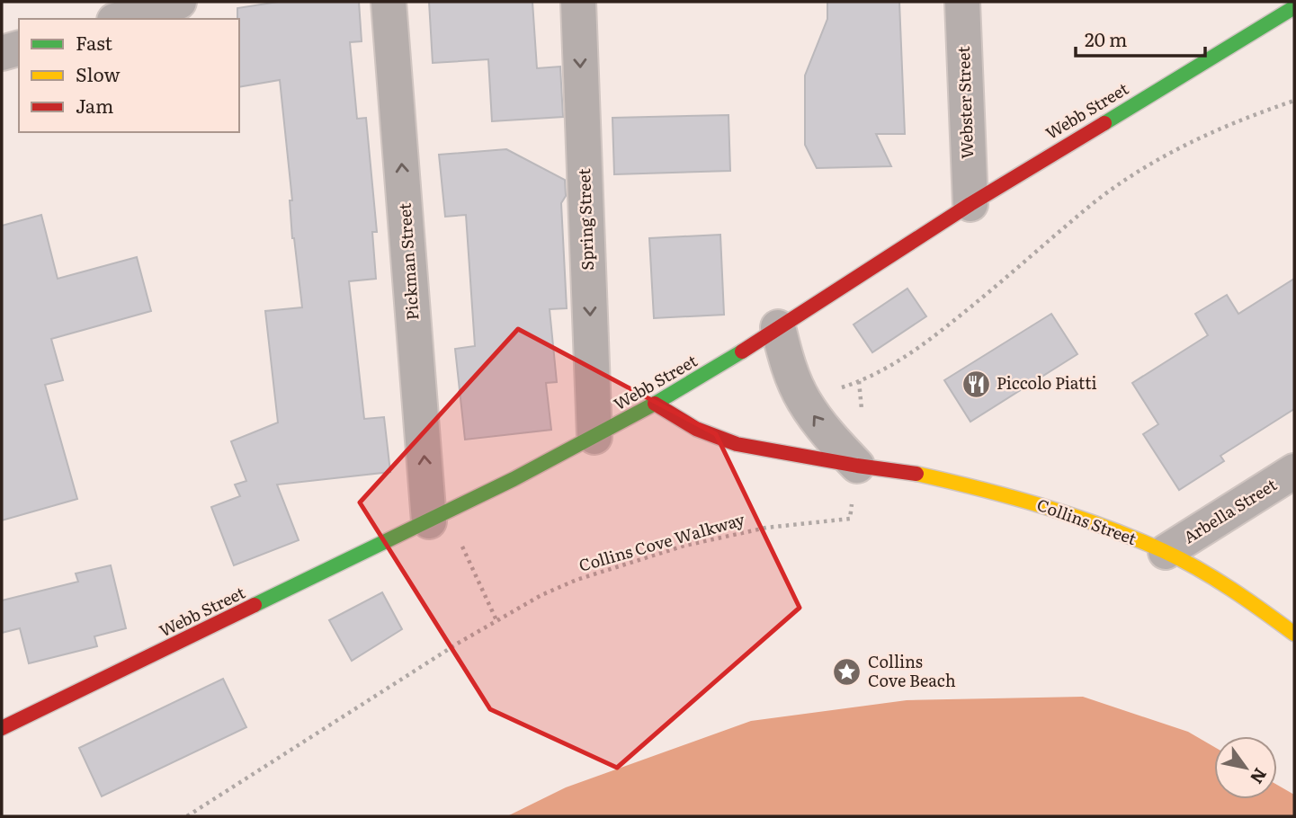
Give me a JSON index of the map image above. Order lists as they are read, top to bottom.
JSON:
{
  "streets": {
    "main road": ["Webb Street", "Collins Street"],
    "street": [
      "Webster Street",
      "Spring Street",
      "Pickman Street",
      "Arbella Street"
    ],
    "path": ["Collins Cove Walkway"]
  },
  "crossings": [
    ["Webster Street", "Webb Street"],
    ["Webb Street", "Spring Street"],
    ["Webb Street", "Pickman Street"],
    ["Webb Street", "Collins Street"],
    ["Arbella Street", "Collins Street"],
    ["Collins Street", "Collins Cove Walkway"]
  ],
  "one_way": ["Spring Street", "Pickman Street"],
  "places": {
    "restaurant": ["Piccolo Piatti"],
    "place": ["Collins Cove Beach"]
  },
  "legend": ["Fast", "Slow", "Jam"],
  "scale_bar": "20 m",
  "north": "bottom right"
}
